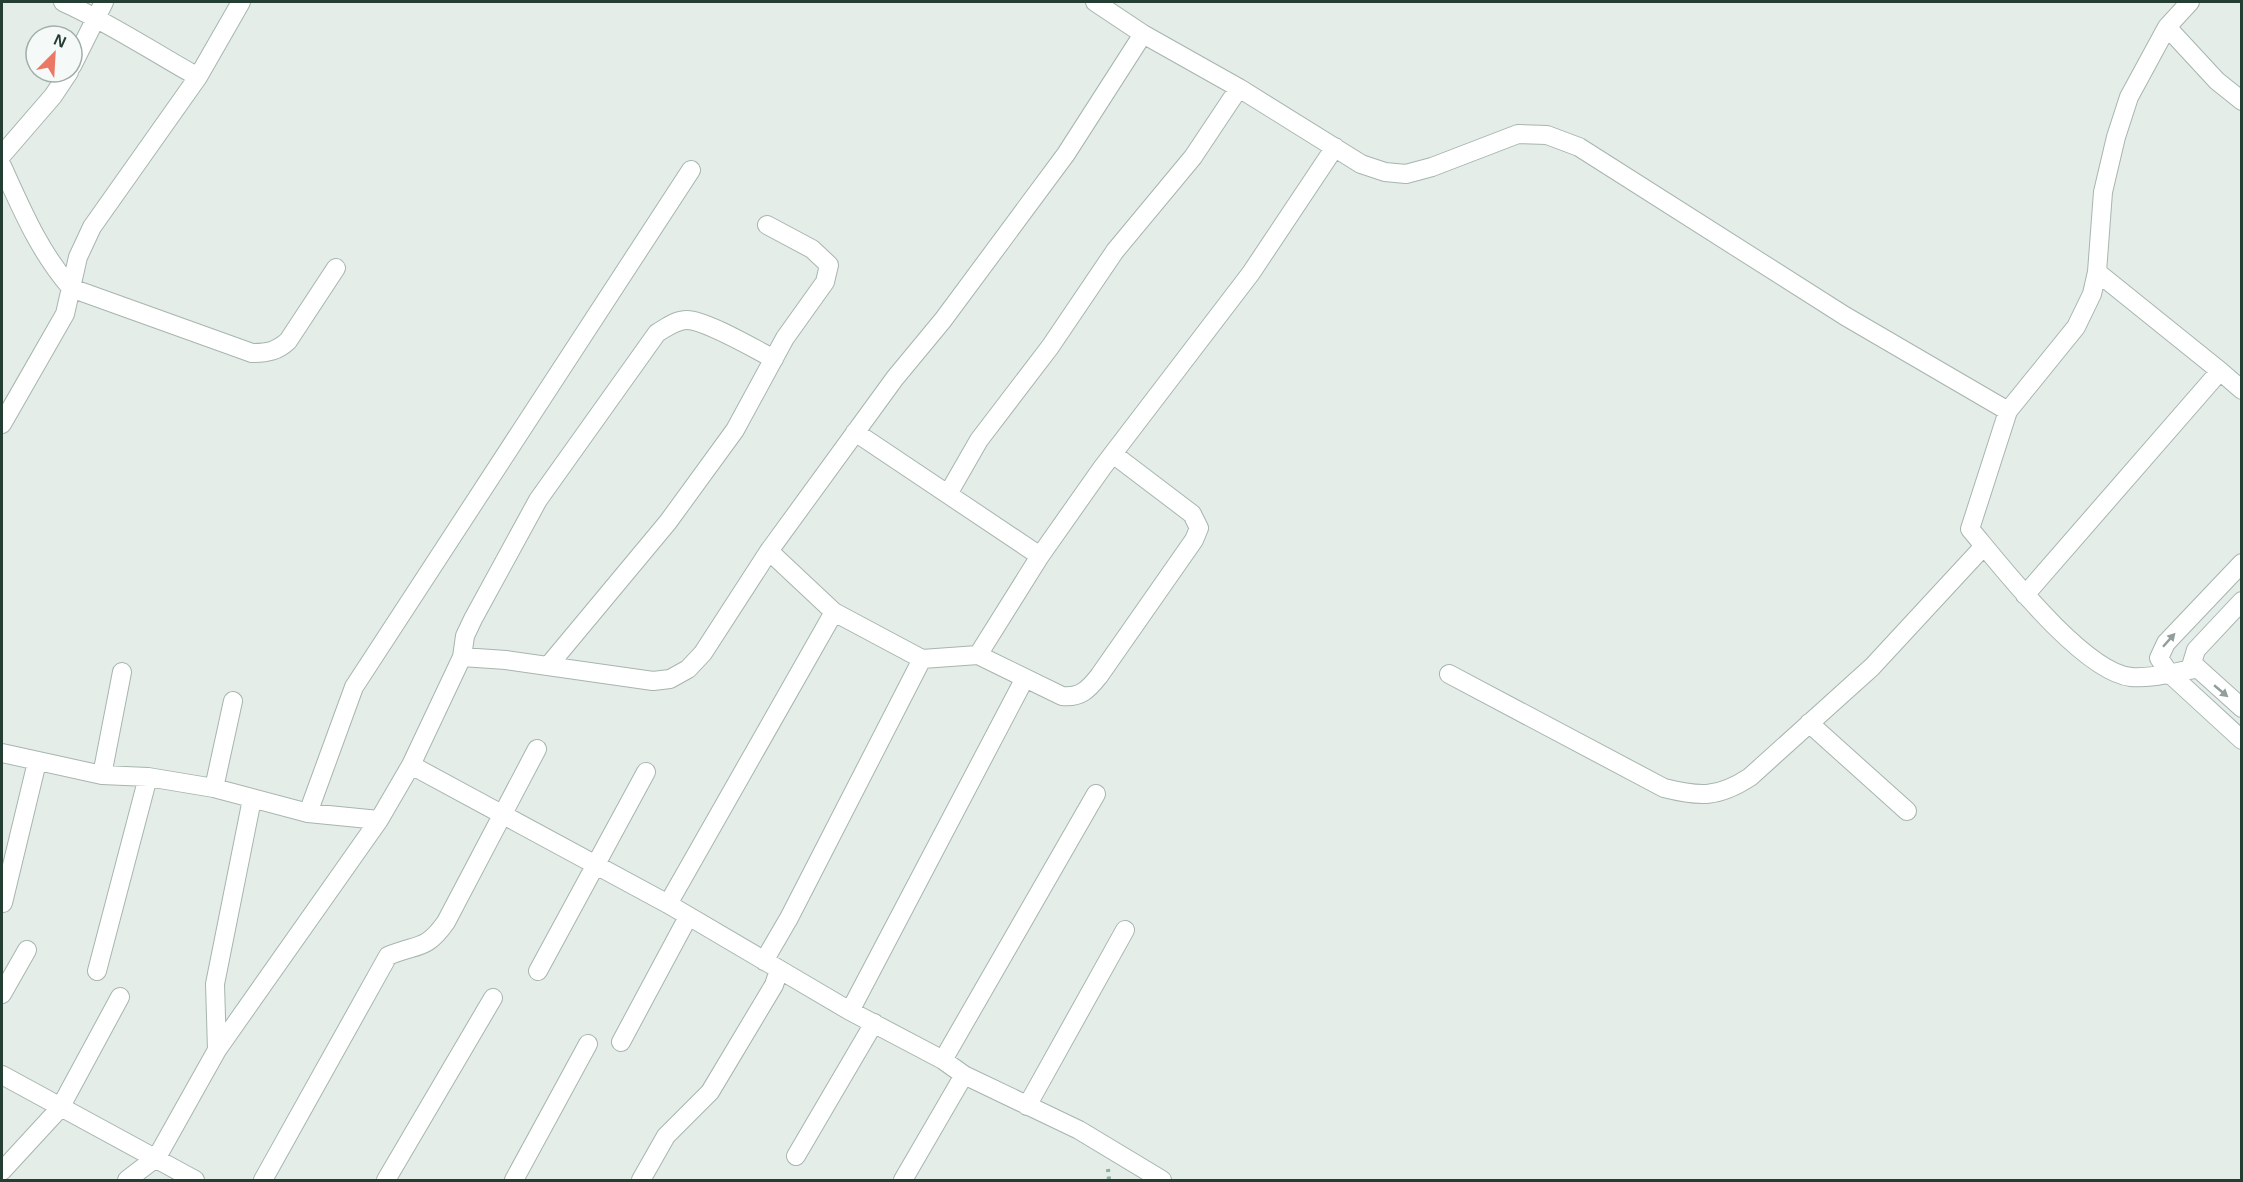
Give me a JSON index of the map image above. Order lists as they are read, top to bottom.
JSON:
{
  "north": "top right"
}
